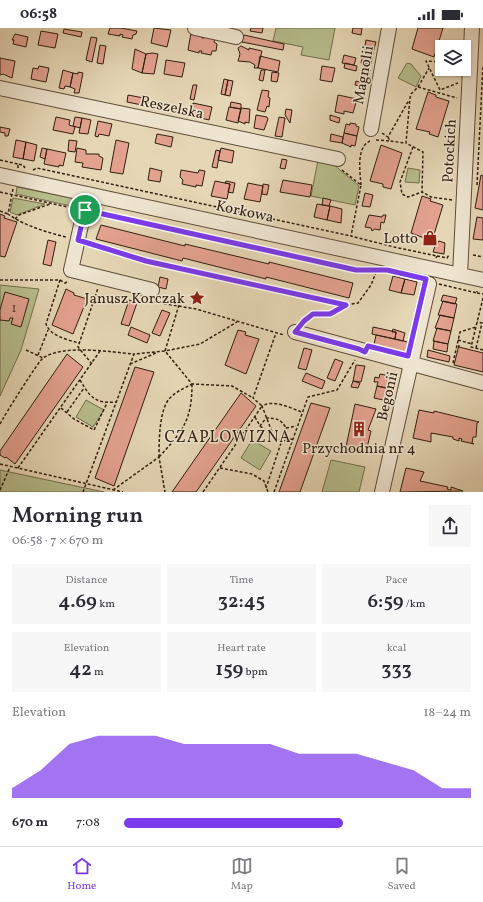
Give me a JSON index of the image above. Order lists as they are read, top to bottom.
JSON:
{
  "streets": {
    "street": [
      "Magnolii",
      "Reszelska",
      "Potockich",
      "Korkowa",
      "Begonii"
    ]
  },
  "crossings": [
    ["Potockich", "Korkowa"]
  ],
  "districts": ["CZAPLOWIZNA"],
  "places": {
    "shop": ["Lotto"],
    "place": ["Janusz Korczak"],
    "building": ["Przychodnia nr 4"]
  },
  "house_numbers": ["1"],
  "page": {
    "status": "06:58",
    "heading": ["Morning run", "06:58 · 7 × 670 m"],
    "stats": [
      ["Distance", "4.69 km"],
      ["Time", "32:45"],
      ["Pace", "6:59 /km"],
      ["Elevation", "42 m"],
      ["Heart rate", "159 bpm"],
      ["kcal", "333"]
    ],
    "chart": ["Elevation", "18–24 m"],
    "list": [
      {
        "name": "670 m",
        "note": "7:08"
      }
    ],
    "tabs": ["Home", "Map", "Saved"]
  }
}
